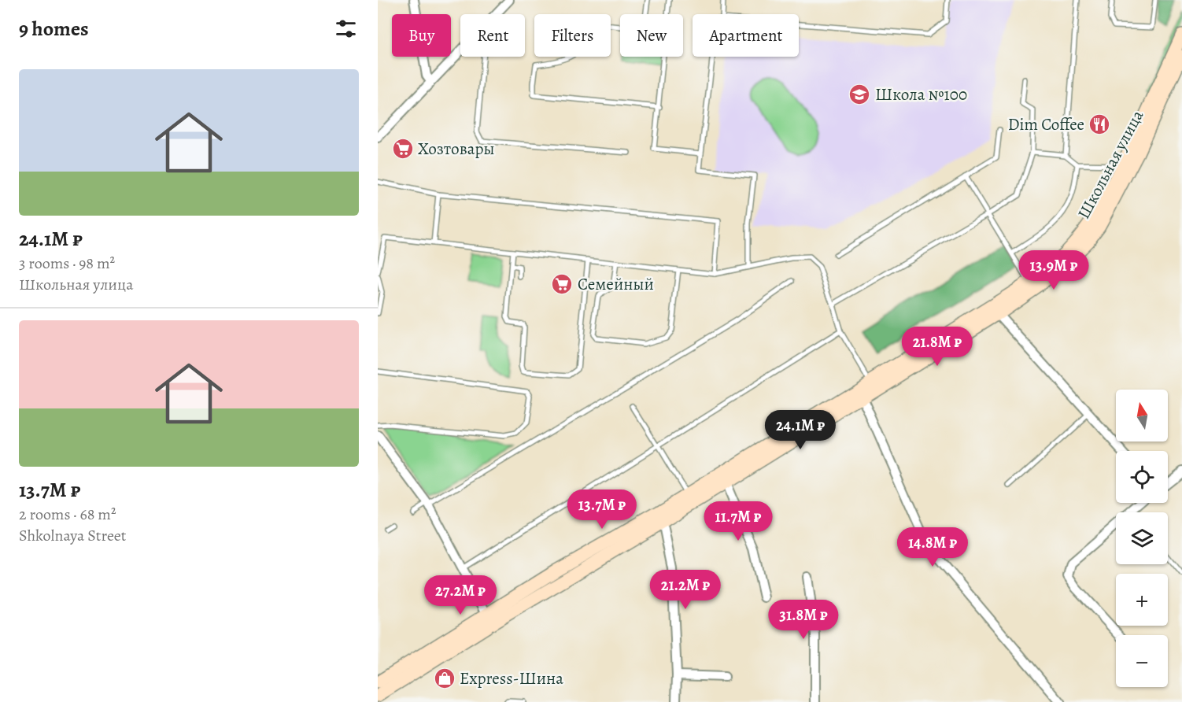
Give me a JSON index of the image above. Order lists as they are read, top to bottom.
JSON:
{
  "streets": {
    "main road": ["Школьная улица"]
  },
  "places": {
    "school or university": ["Школа №100"],
    "restaurant": ["Dim Coffee"],
    "supermarket": ["Хозтовары", "Семейный"],
    "shop": ["Express-Шина"]
  },
  "north": "top",
  "page": {
    "heading": "9 homes",
    "chip": [
      "Buy",
      "Rent",
      "Filters",
      "New",
      "Apartment"
    ],
    "list": [
      {
        "name": "24.1M ₽",
        "note": "3 rooms · 98 m² · Школьная улица"
      },
      {
        "name": "13.7M ₽",
        "note": "2 rooms · 68 m² · Shkolnaya Street"
      }
    ],
    "price": [
      "13.9M ₽",
      "21.8M ₽",
      "24.1M ₽",
      "13.7M ₽",
      "11.7M ₽",
      "14.8M ₽",
      "21.2M ₽",
      "27.2M ₽",
      "31.8M ₽"
    ],
    "map_buttons": ["+", "−"]
  }
}
